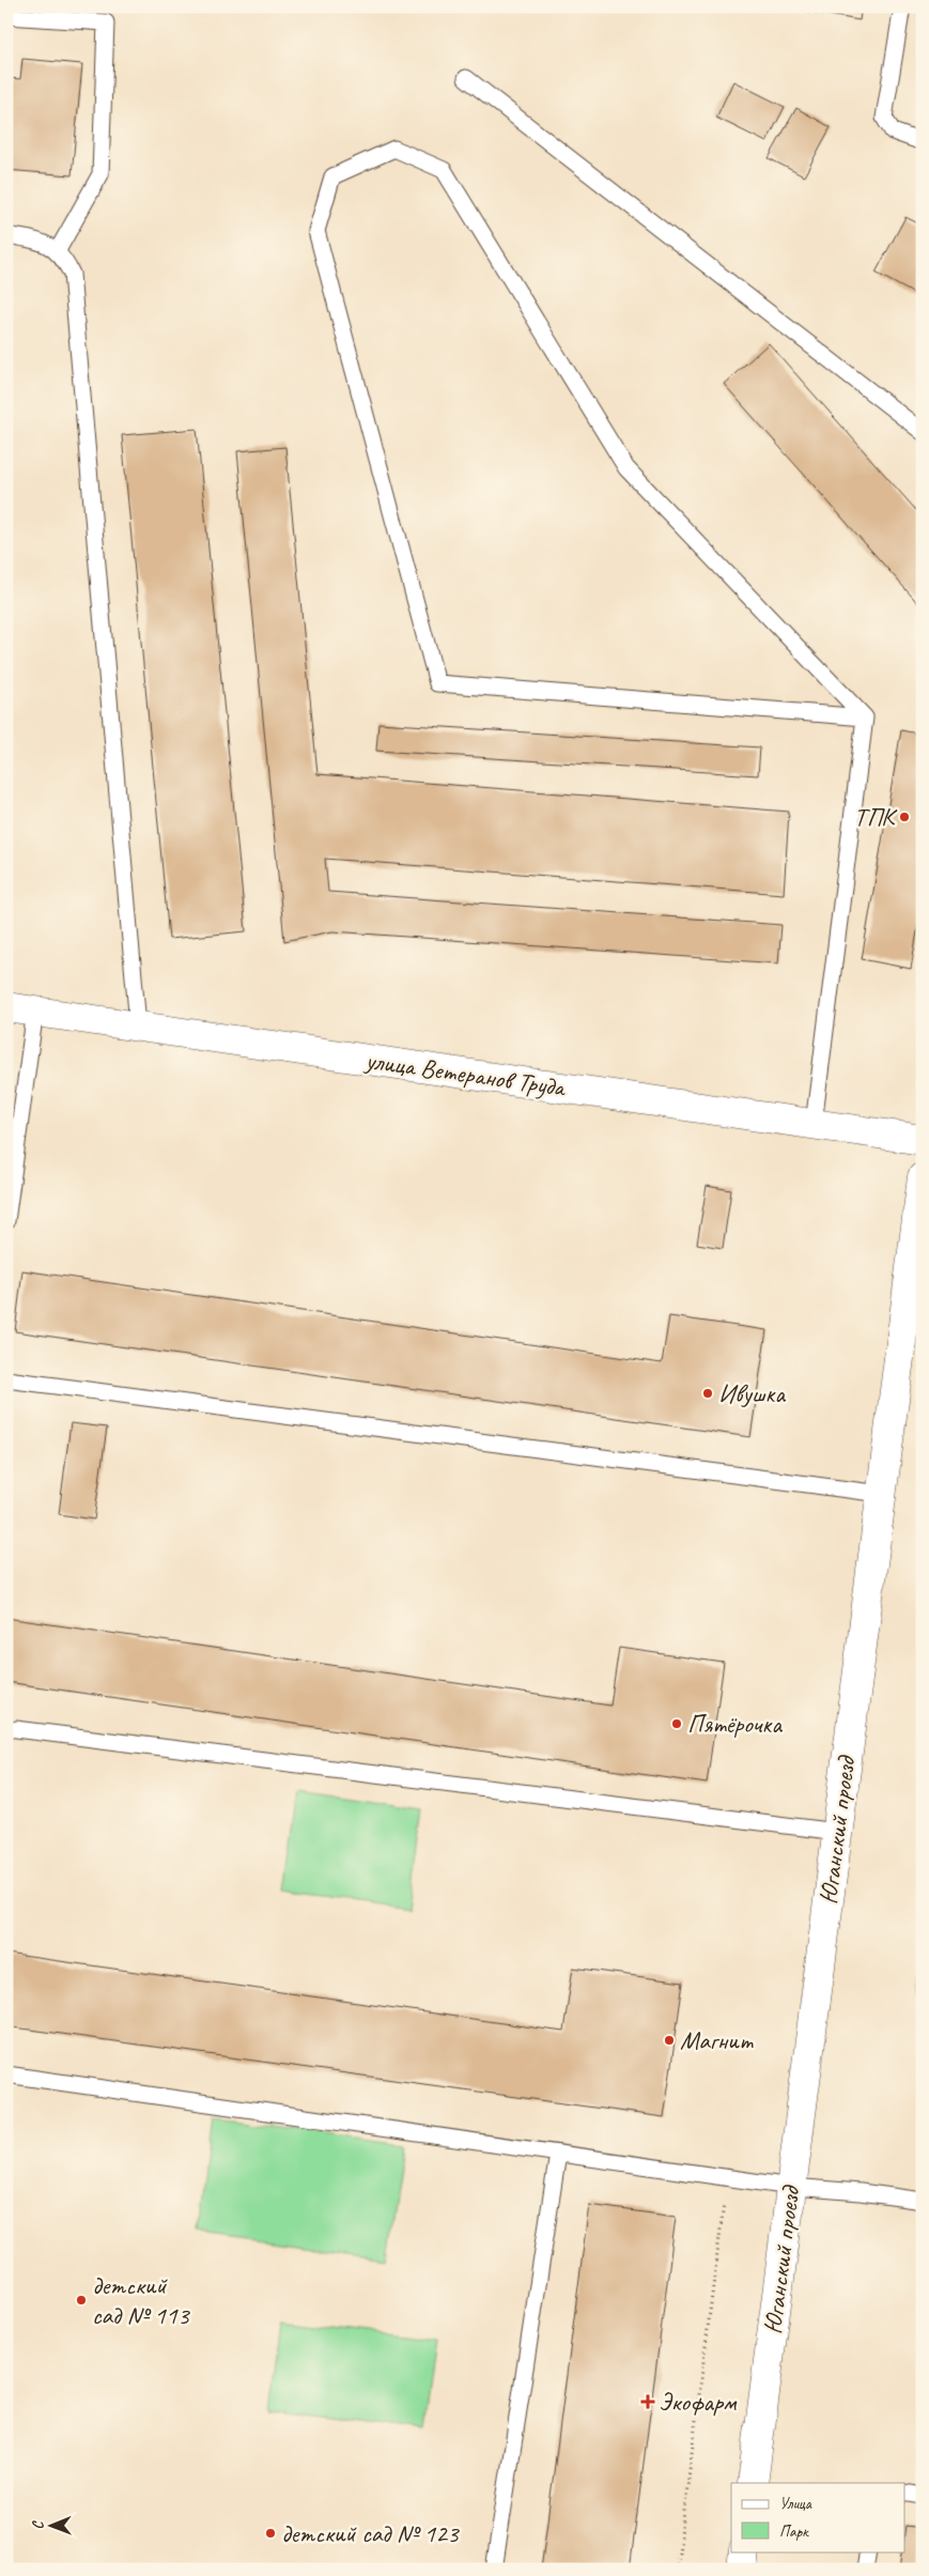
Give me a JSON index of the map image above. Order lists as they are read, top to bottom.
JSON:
{
  "streets": {
    "street": ["улица Ветеранов Труда", "Юганский проезд"]
  },
  "places": {
    "other": [
      "ТПК",
      "Ивушка",
      "Пятёрочка",
      "Магнит",
      "детский сад № 113",
      "детский сад № 123"
    ],
    "health": ["Экофарм"]
  },
  "legend": ["Улица", "Парк"],
  "north": "left"
}
